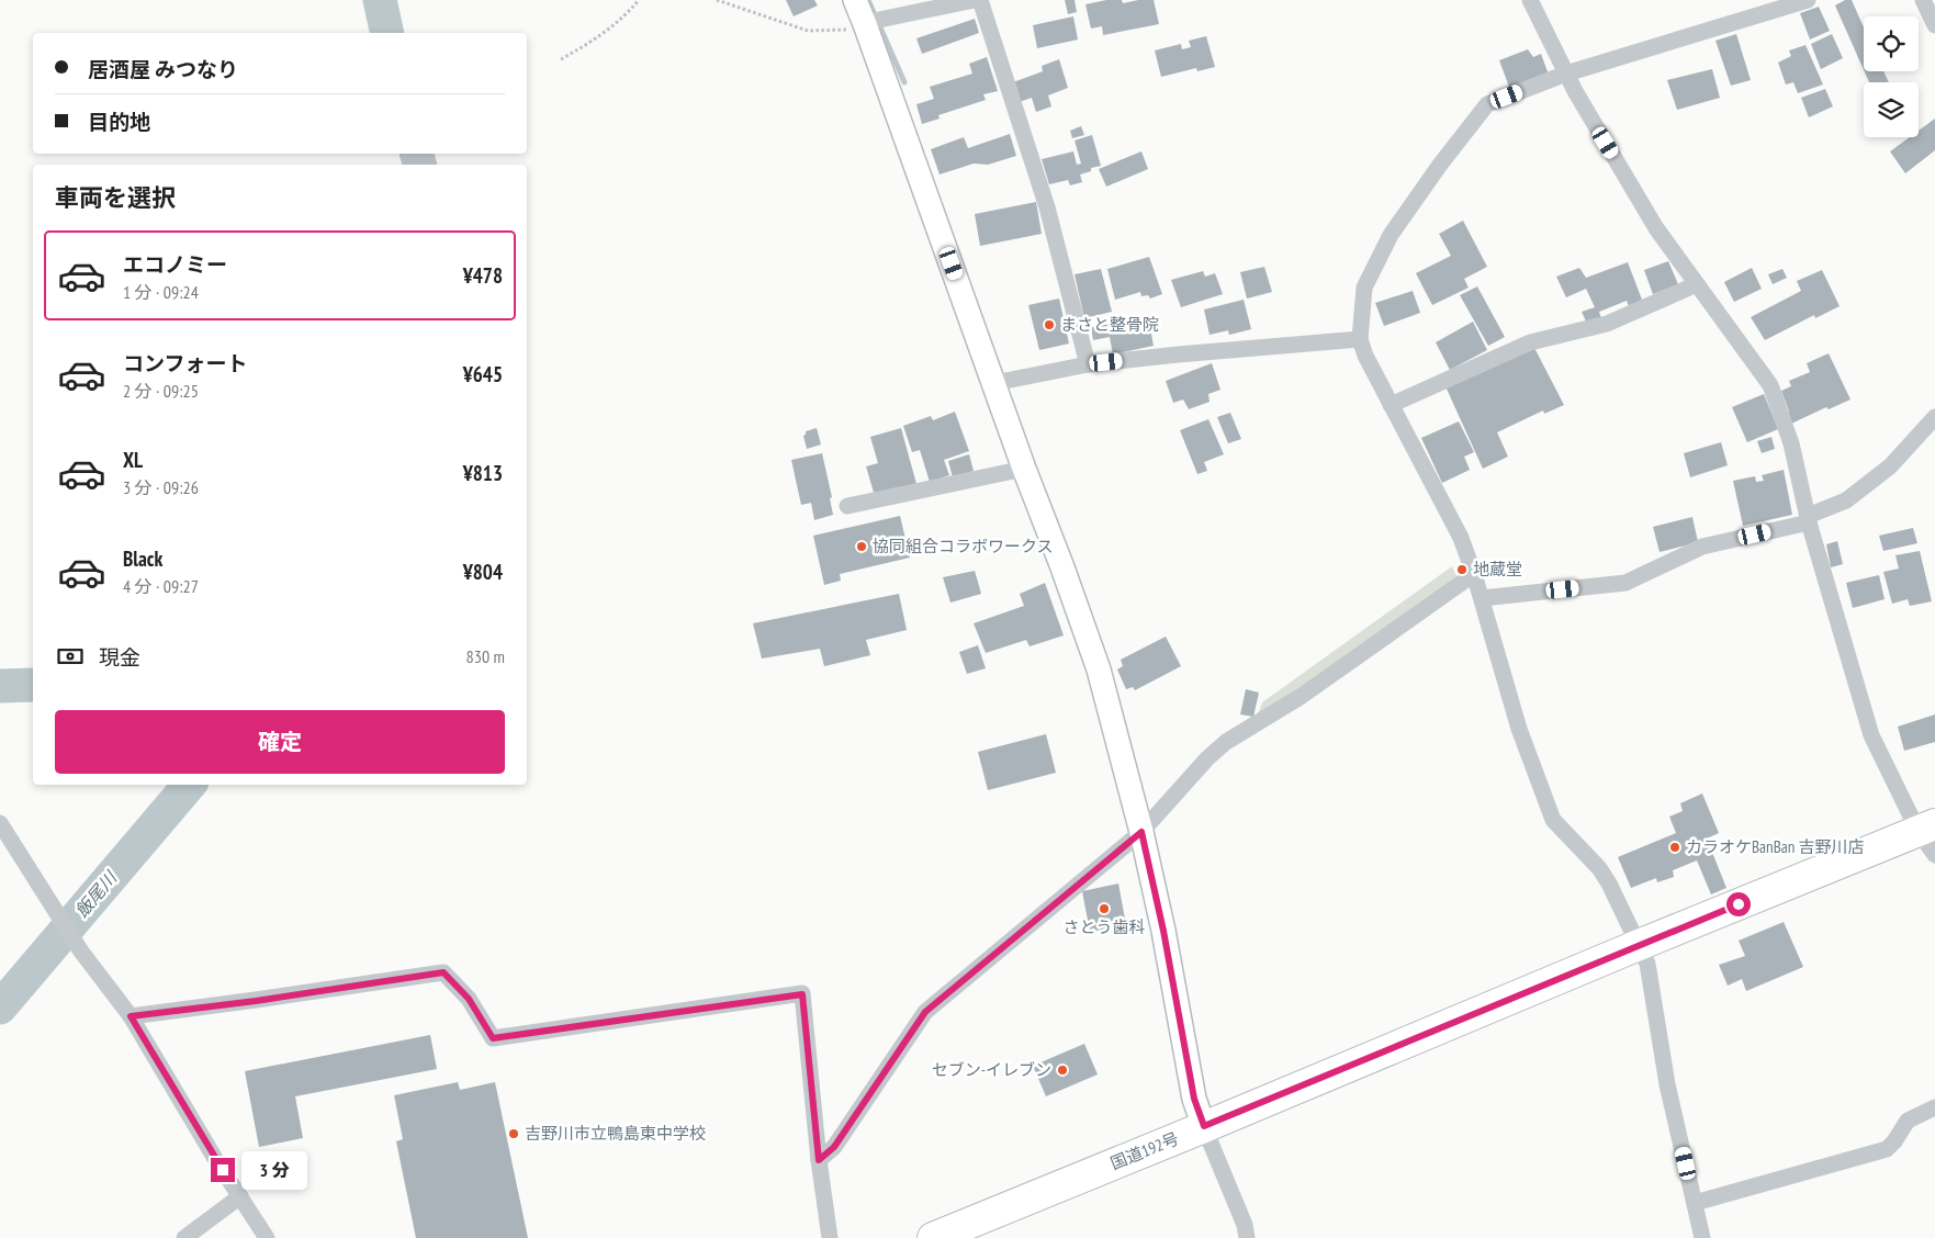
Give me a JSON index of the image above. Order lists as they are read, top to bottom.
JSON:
{
  "streets": {
    "highway": ["国道192号"]
  },
  "water": ["飯尾川"],
  "places": [
    "まさと整骨院",
    "協同組合コラボワークス",
    "地蔵堂",
    "カラオケBanBan 吉野川店",
    "さとう歯科",
    "セブン-イレブン",
    "吉野川市立鴨島東中学校"
  ],
  "page": {
    "banner": ["居酒屋 みつなり", "目的地"],
    "heading": "車両を選択",
    "list": [
      {
        "name": "エコノミー",
        "note": "1 分 · 09:24",
        "value": "¥478"
      },
      {
        "name": "コンフォート",
        "note": "2 分 · 09:25",
        "value": "¥645"
      },
      {
        "name": "XL",
        "note": "3 分 · 09:26",
        "value": "¥813"
      },
      {
        "name": "Black",
        "note": "4 分 · 09:27",
        "value": "¥804"
      }
    ],
    "pay": ["現金", "830 m"],
    "buttons": "確定",
    "bubble": "3 分"
  }
}
